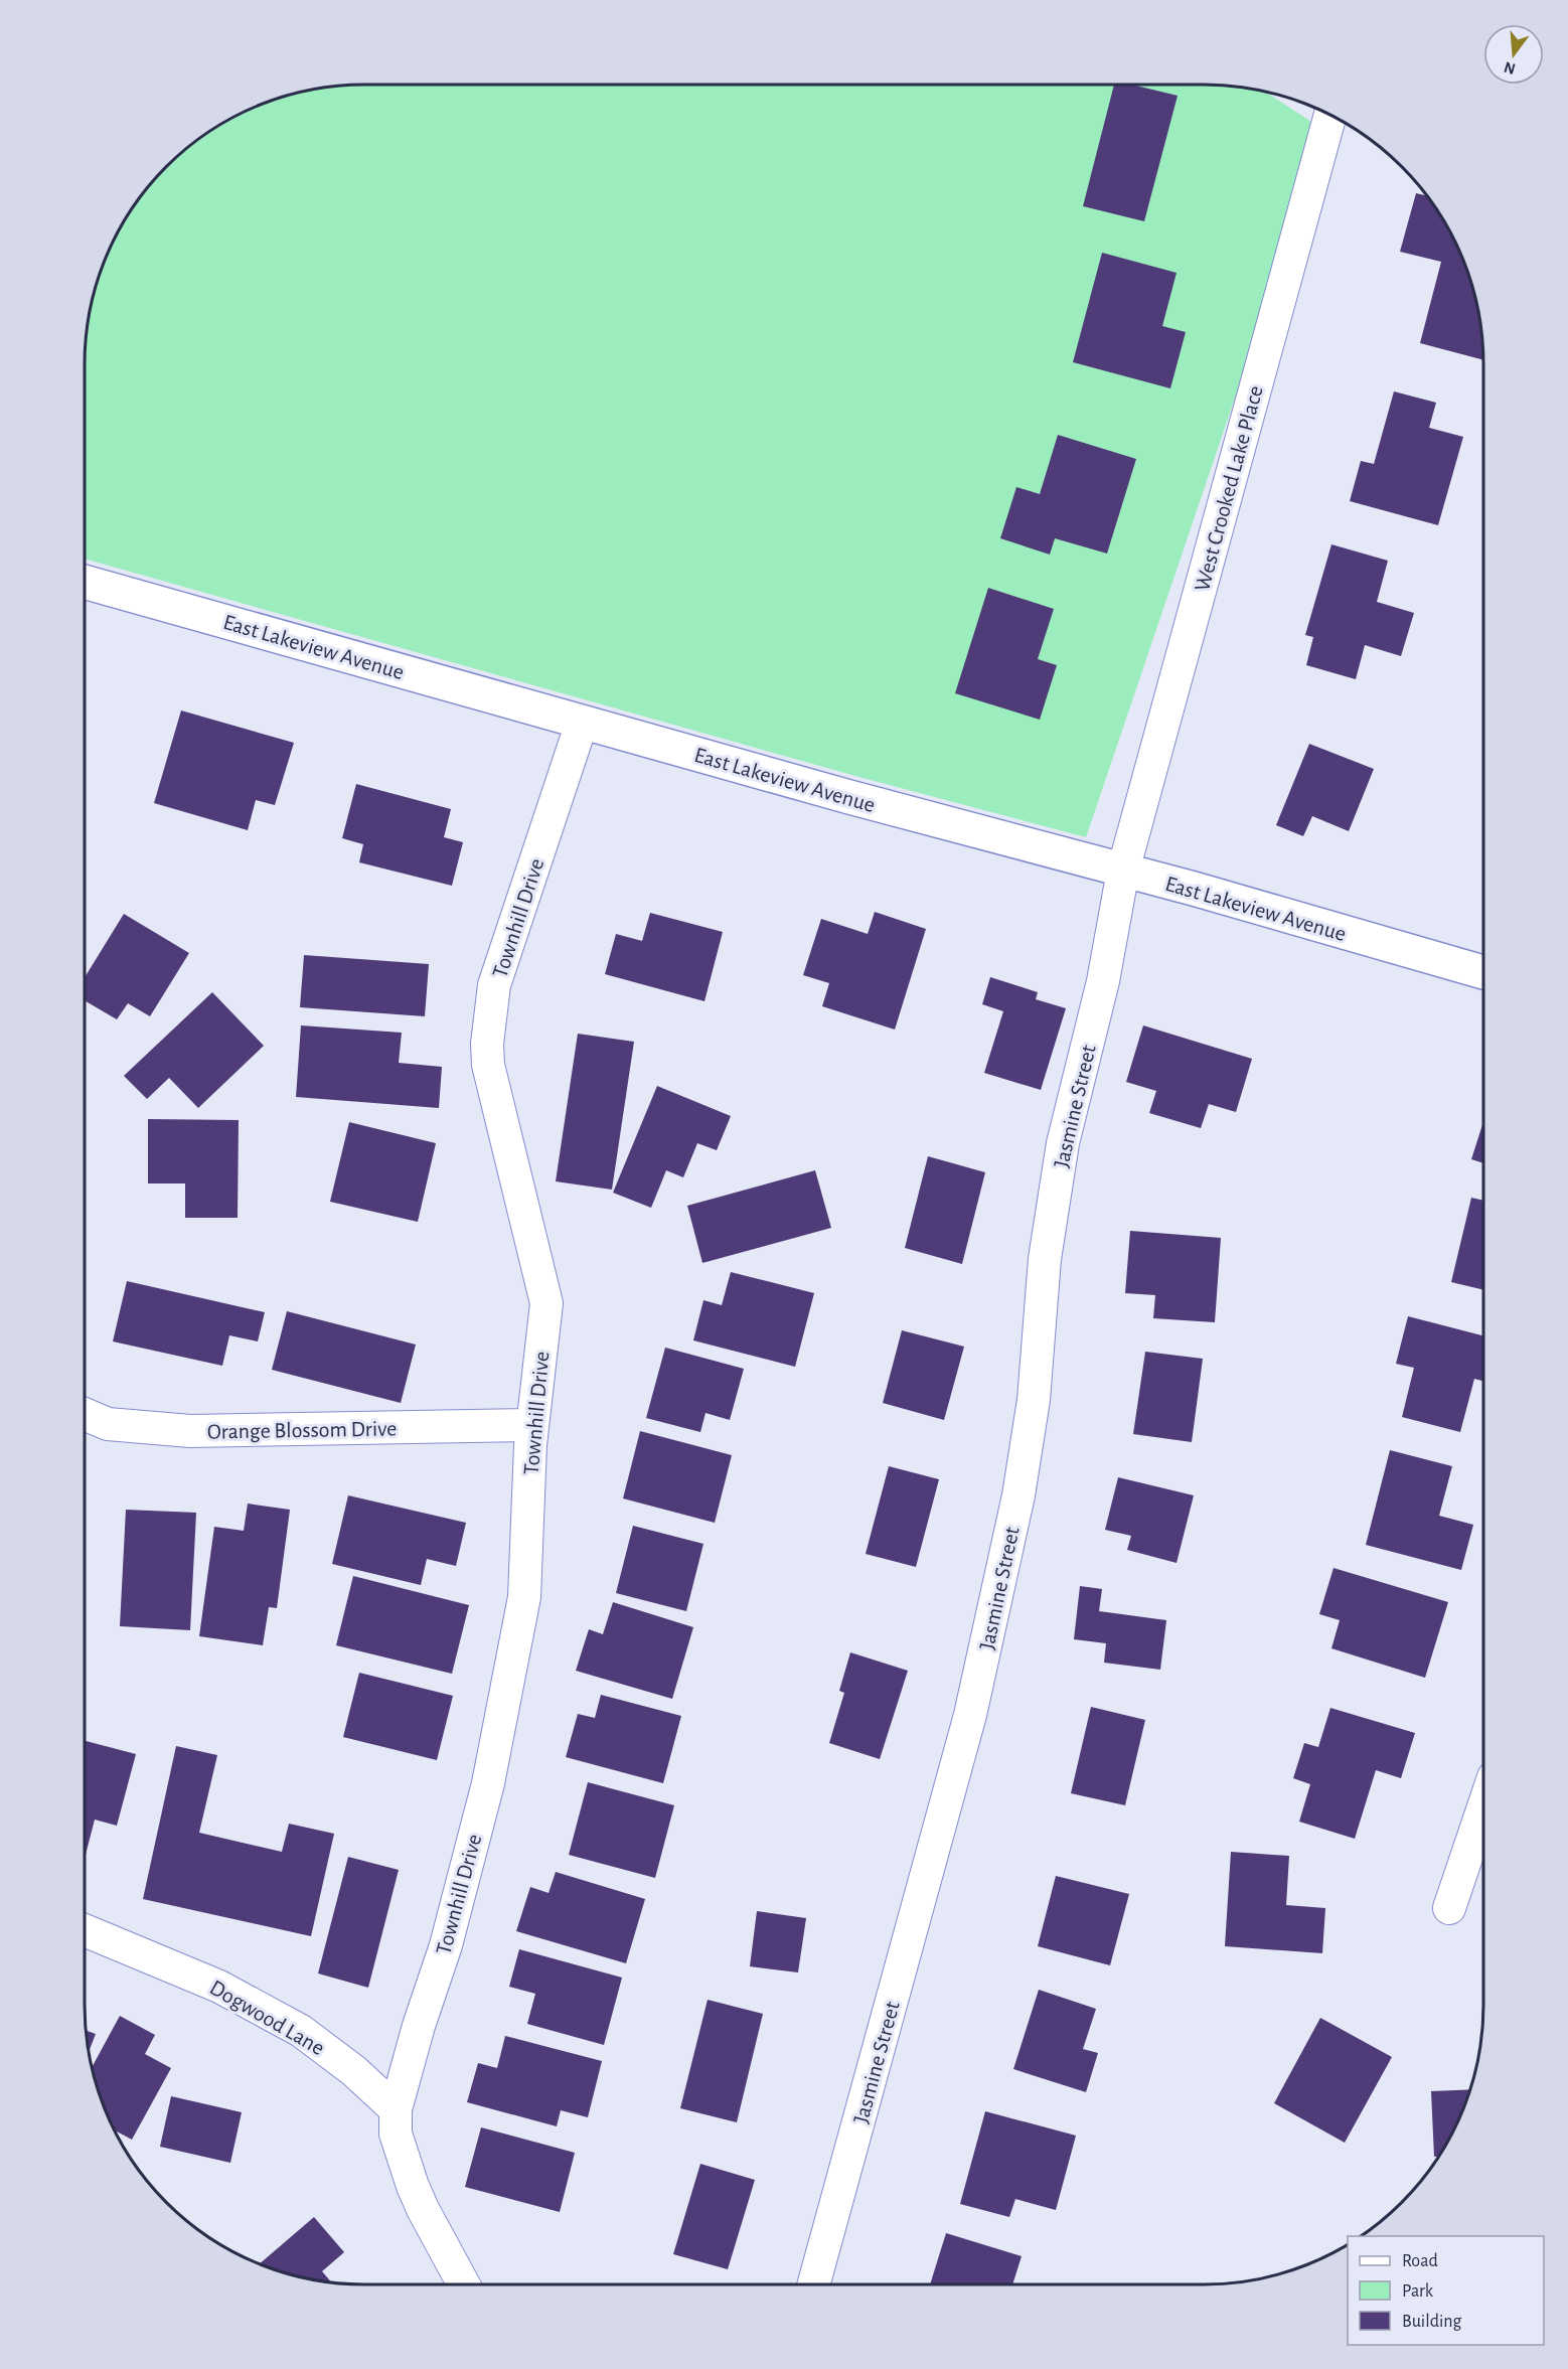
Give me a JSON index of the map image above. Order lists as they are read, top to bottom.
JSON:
{
  "streets": {
    "street": [
      "West Crooked Lake Place",
      "East Lakeview Avenue",
      "Townhill Drive",
      "Jasmine Street",
      "Orange Blossom Drive",
      "Dogwood Lane"
    ]
  },
  "crossings": [
    ["West Crooked Lake Place", "East Lakeview Avenue"],
    ["West Crooked Lake Place", "Jasmine Street"],
    ["East Lakeview Avenue", "Townhill Drive"],
    ["East Lakeview Avenue", "Jasmine Street"],
    ["Townhill Drive", "Orange Blossom Drive"],
    ["Townhill Drive", "Dogwood Lane"]
  ],
  "legend": ["Road", "Park", "Building"],
  "north": "bottom"
}
